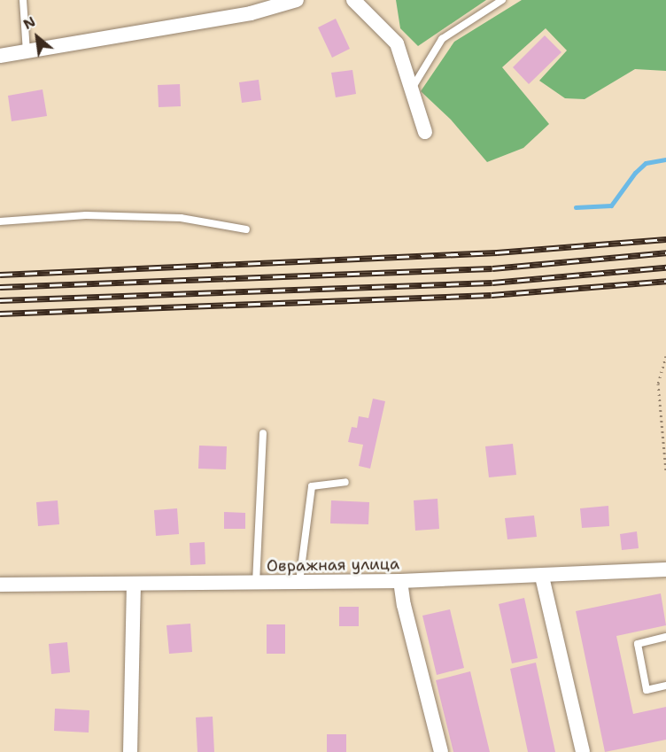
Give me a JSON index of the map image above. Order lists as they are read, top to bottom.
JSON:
{
  "streets": {
    "street": ["Овражная улица"]
  },
  "north": "top left"
}
